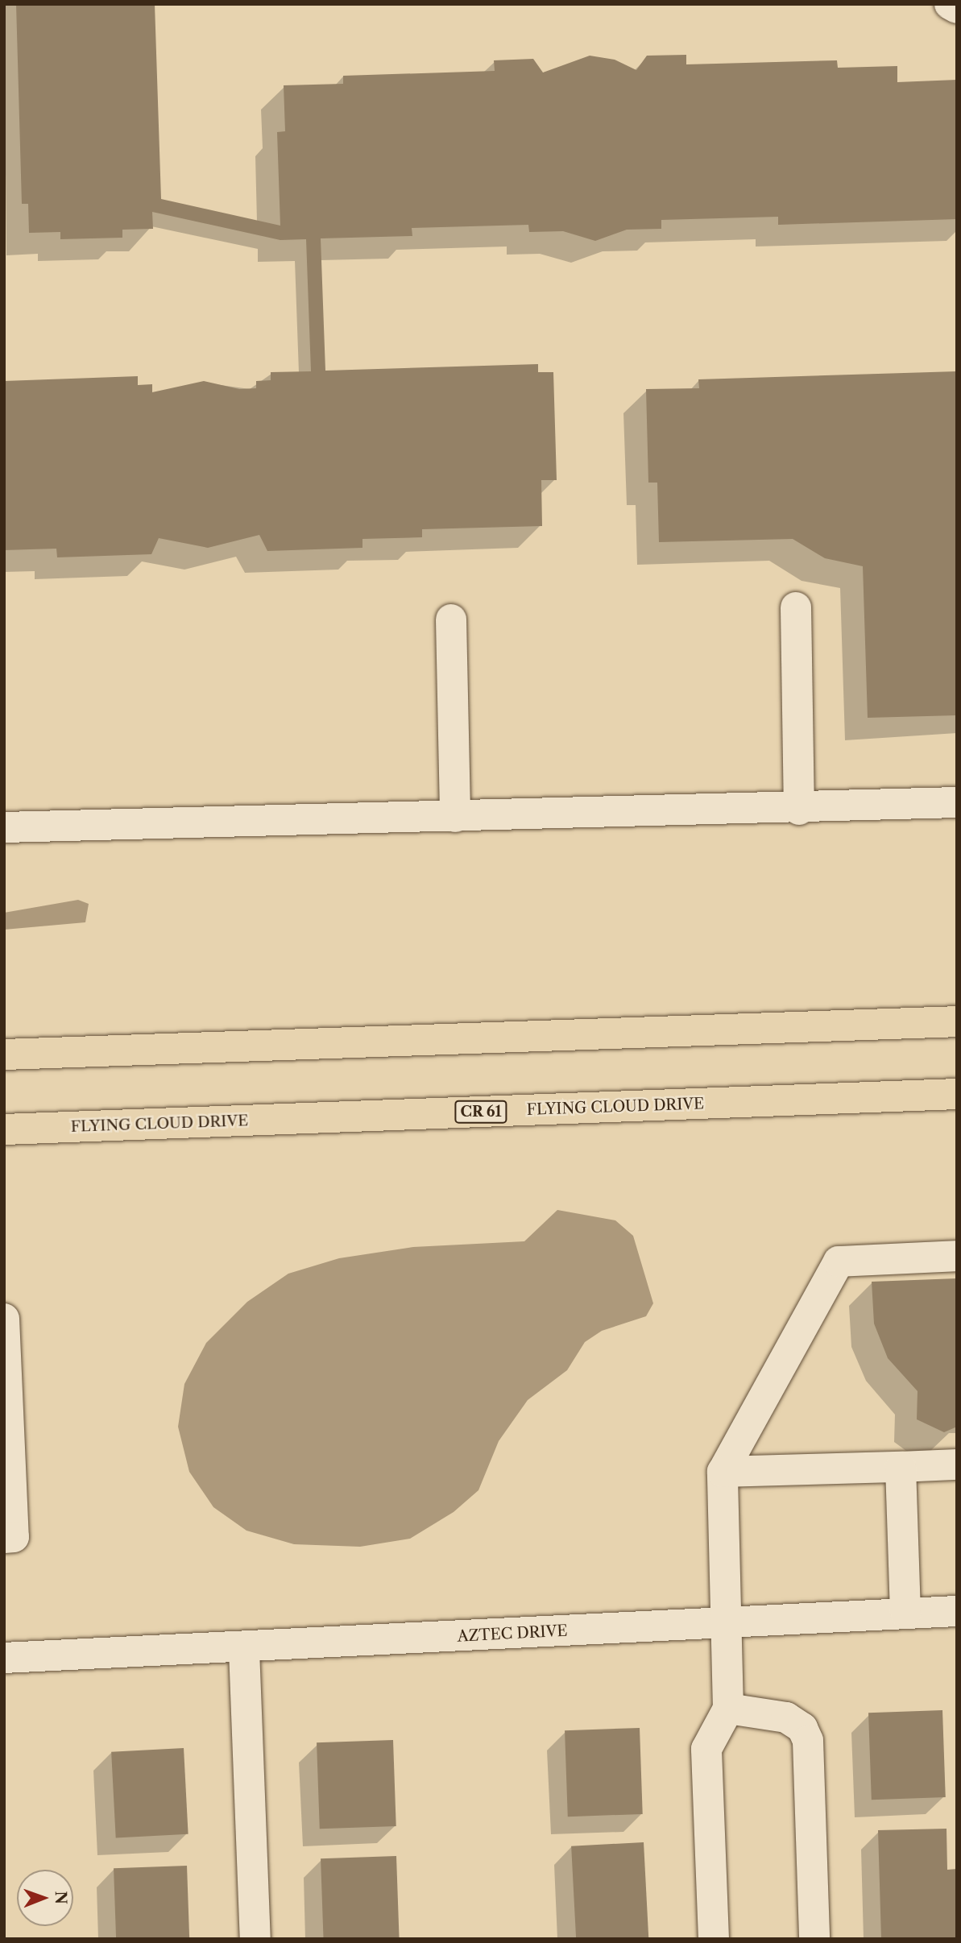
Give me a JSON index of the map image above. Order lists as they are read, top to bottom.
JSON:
{
  "streets": {
    "main road": ["FLYING CLOUD DRIVE", "CR 61"],
    "street": ["AZTEC DRIVE"]
  },
  "north": "right"
}
